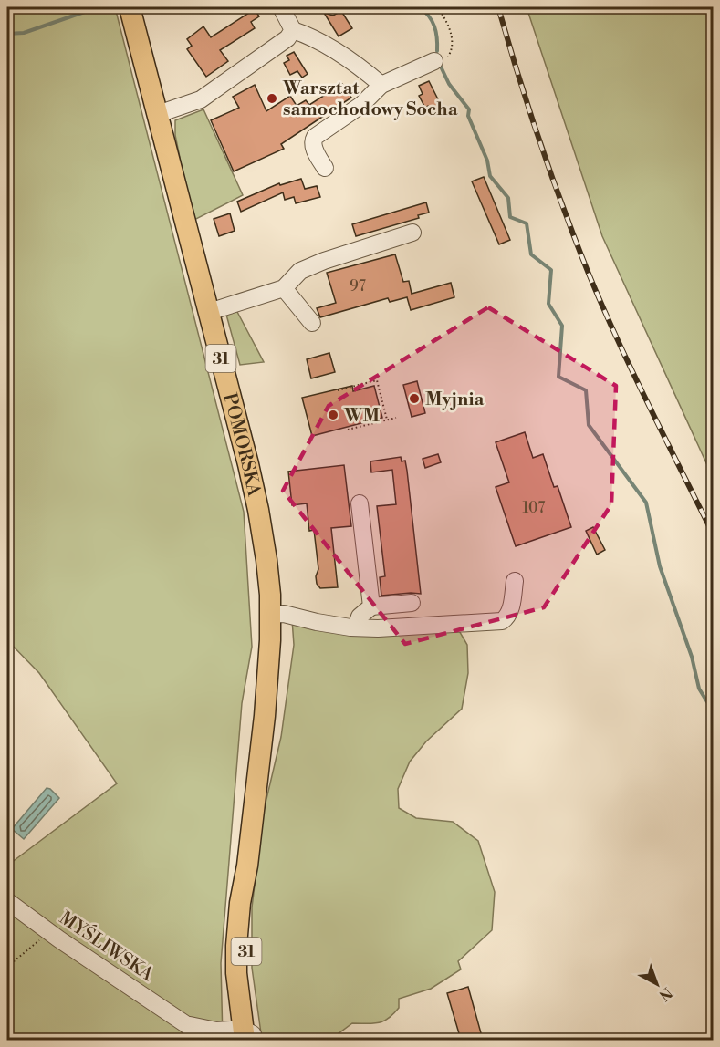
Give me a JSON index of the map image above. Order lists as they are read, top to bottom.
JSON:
{
  "streets": {
    "main road": ["31", "POMORSKA"],
    "street": ["MYŚLIWSKA"]
  },
  "crossings": [
    ["POMORSKA", "MYŚLIWSKA"]
  ],
  "places": ["Warsztat samochodowy Socha", "Myjnia", "WM"],
  "house_numbers": ["97", "107"],
  "north": "bottom right"
}
